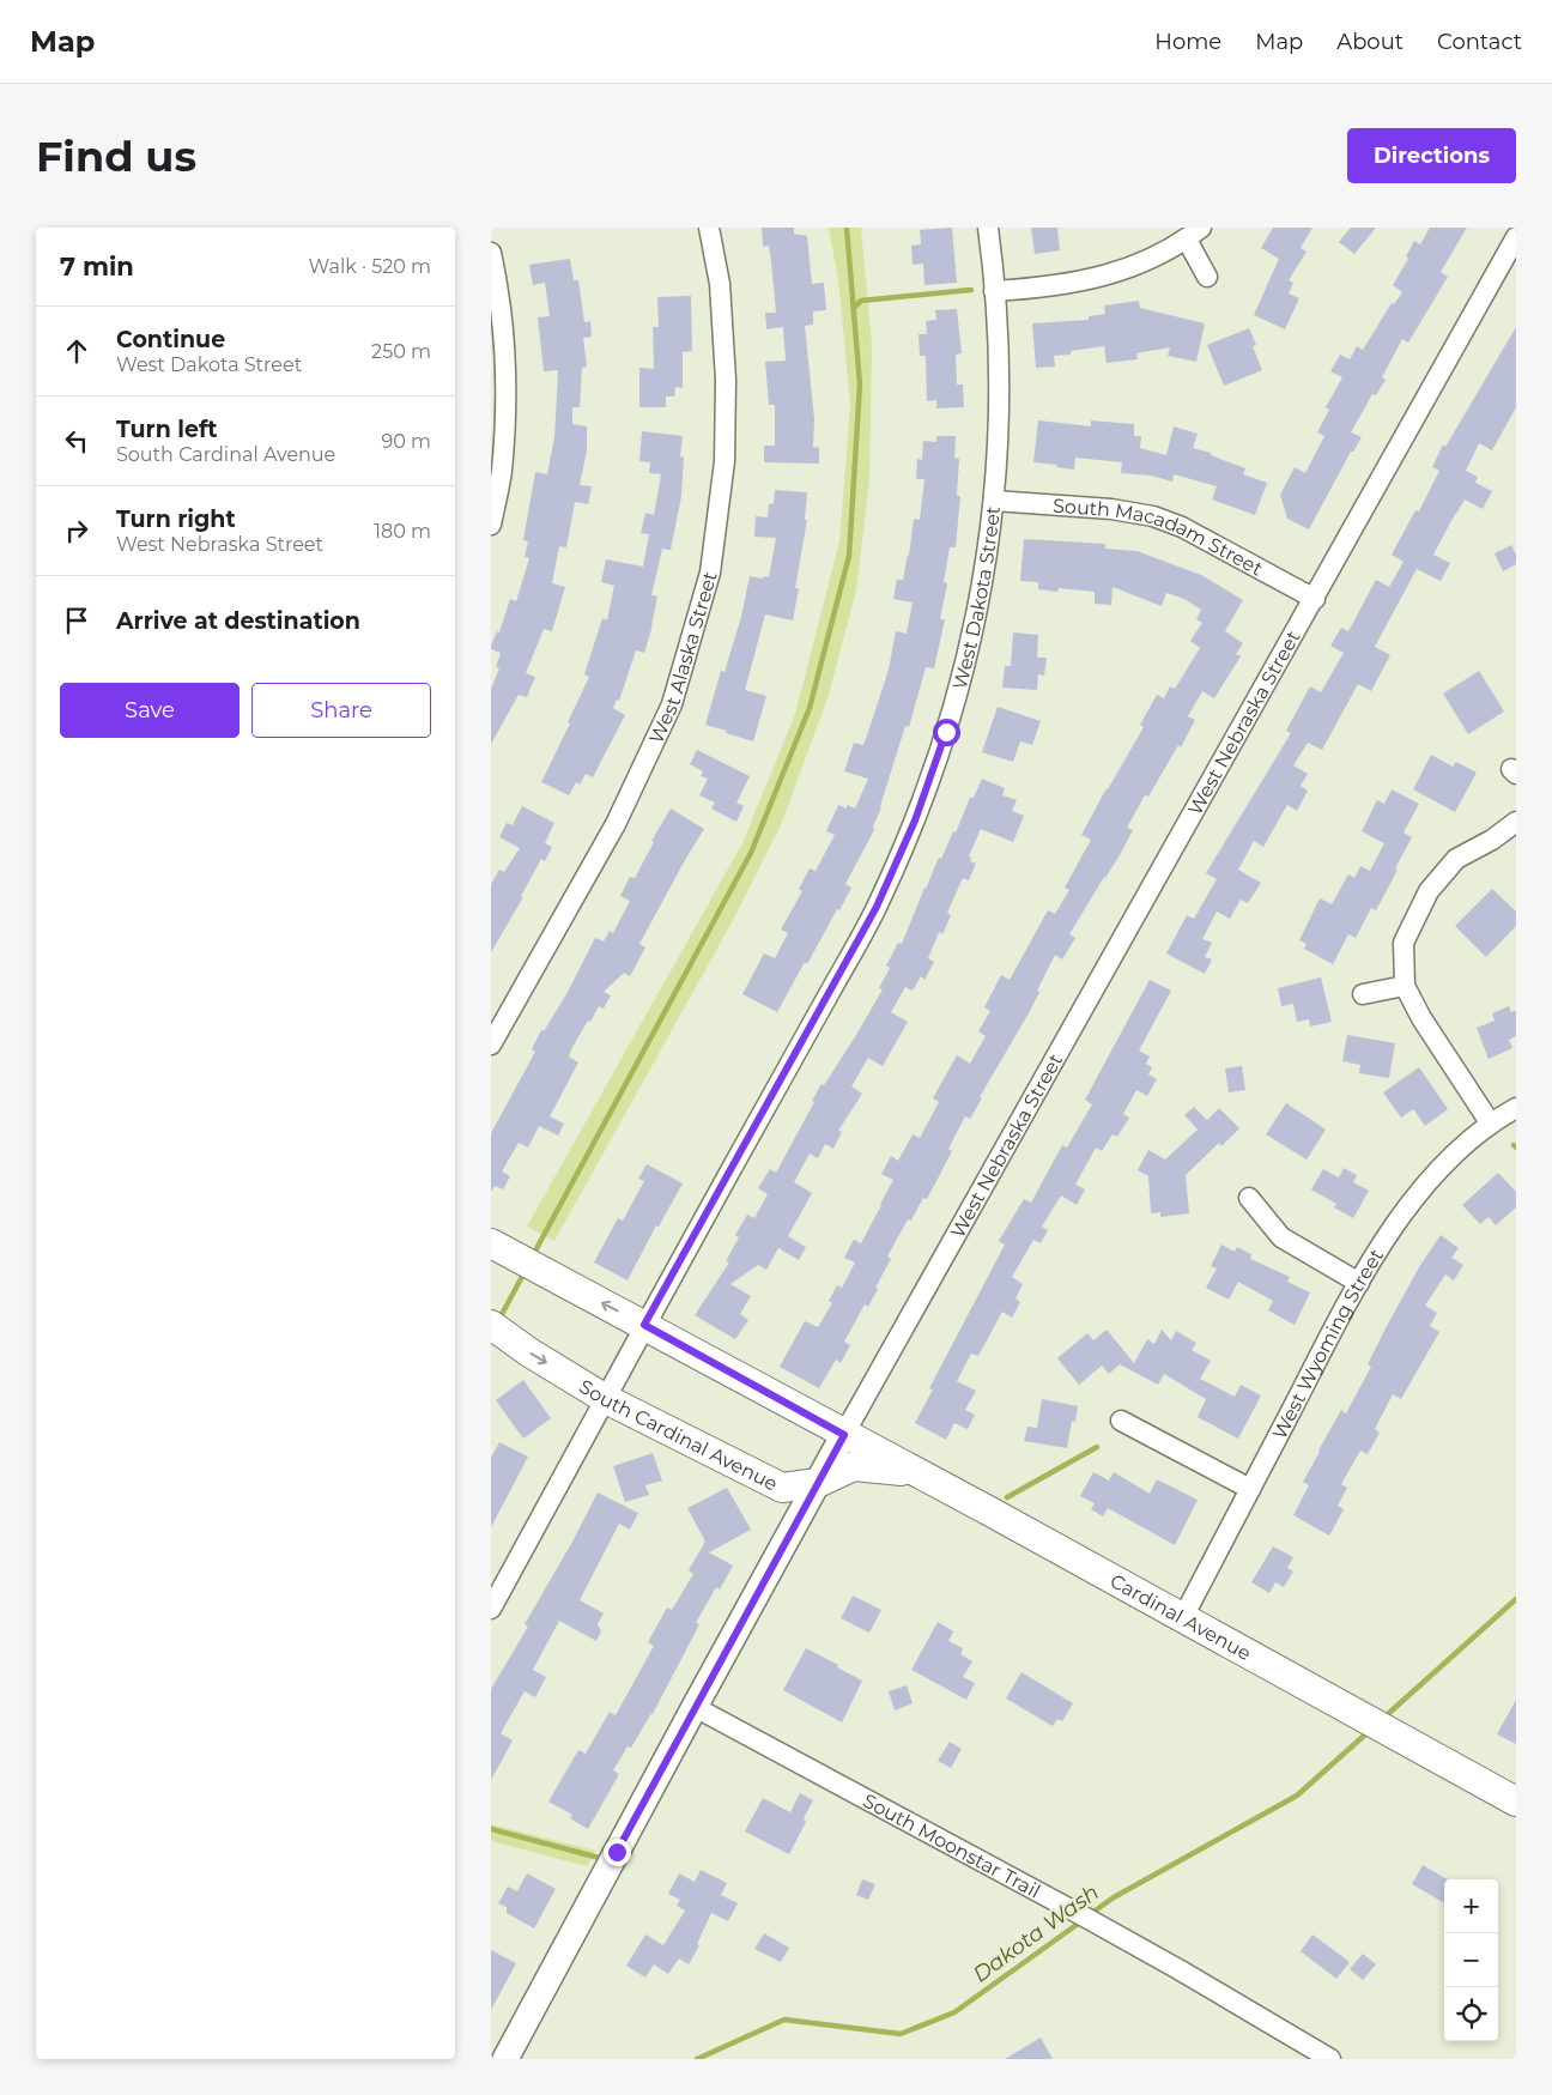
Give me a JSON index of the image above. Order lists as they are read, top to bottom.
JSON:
{
  "streets": {
    "main road": ["South Cardinal Avenue", "Cardinal Avenue"],
    "street": [
      "South Macadam Street",
      "West Dakota Street",
      "West Alaska Street",
      "West Nebraska Street",
      "West Wyoming Street",
      "South Moonstar Trail"
    ]
  },
  "crossings": [
    ["South Macadam Street", "West Dakota Street"],
    ["South Macadam Street", "West Nebraska Street"],
    ["West Dakota Street", "South Cardinal Avenue"],
    ["West Nebraska Street", "South Cardinal Avenue"],
    ["West Nebraska Street", "Cardinal Avenue"],
    ["West Nebraska Street", "South Moonstar Trail"],
    ["West Wyoming Street", "Cardinal Avenue"],
    ["South Cardinal Avenue", "Cardinal Avenue"]
  ],
  "water": ["Dakota Wash"],
  "page": {
    "header": "Map",
    "nav": [
      "Home",
      "Map",
      "About",
      "Contact"
    ],
    "buttons": [
      "Directions",
      ["Save", "Share"]
    ],
    "title": "Find us",
    "heading": ["7 min", "Walk · 520 m"],
    "list": [
      ["Continue", "West Dakota Street", "250 m"],
      ["Turn left", "South Cardinal Avenue", "90 m"],
      ["Turn right", "West Nebraska Street", "180 m"],
      "Arrive at destination"
    ],
    "map_buttons": ["+", "−"]
  }
}
